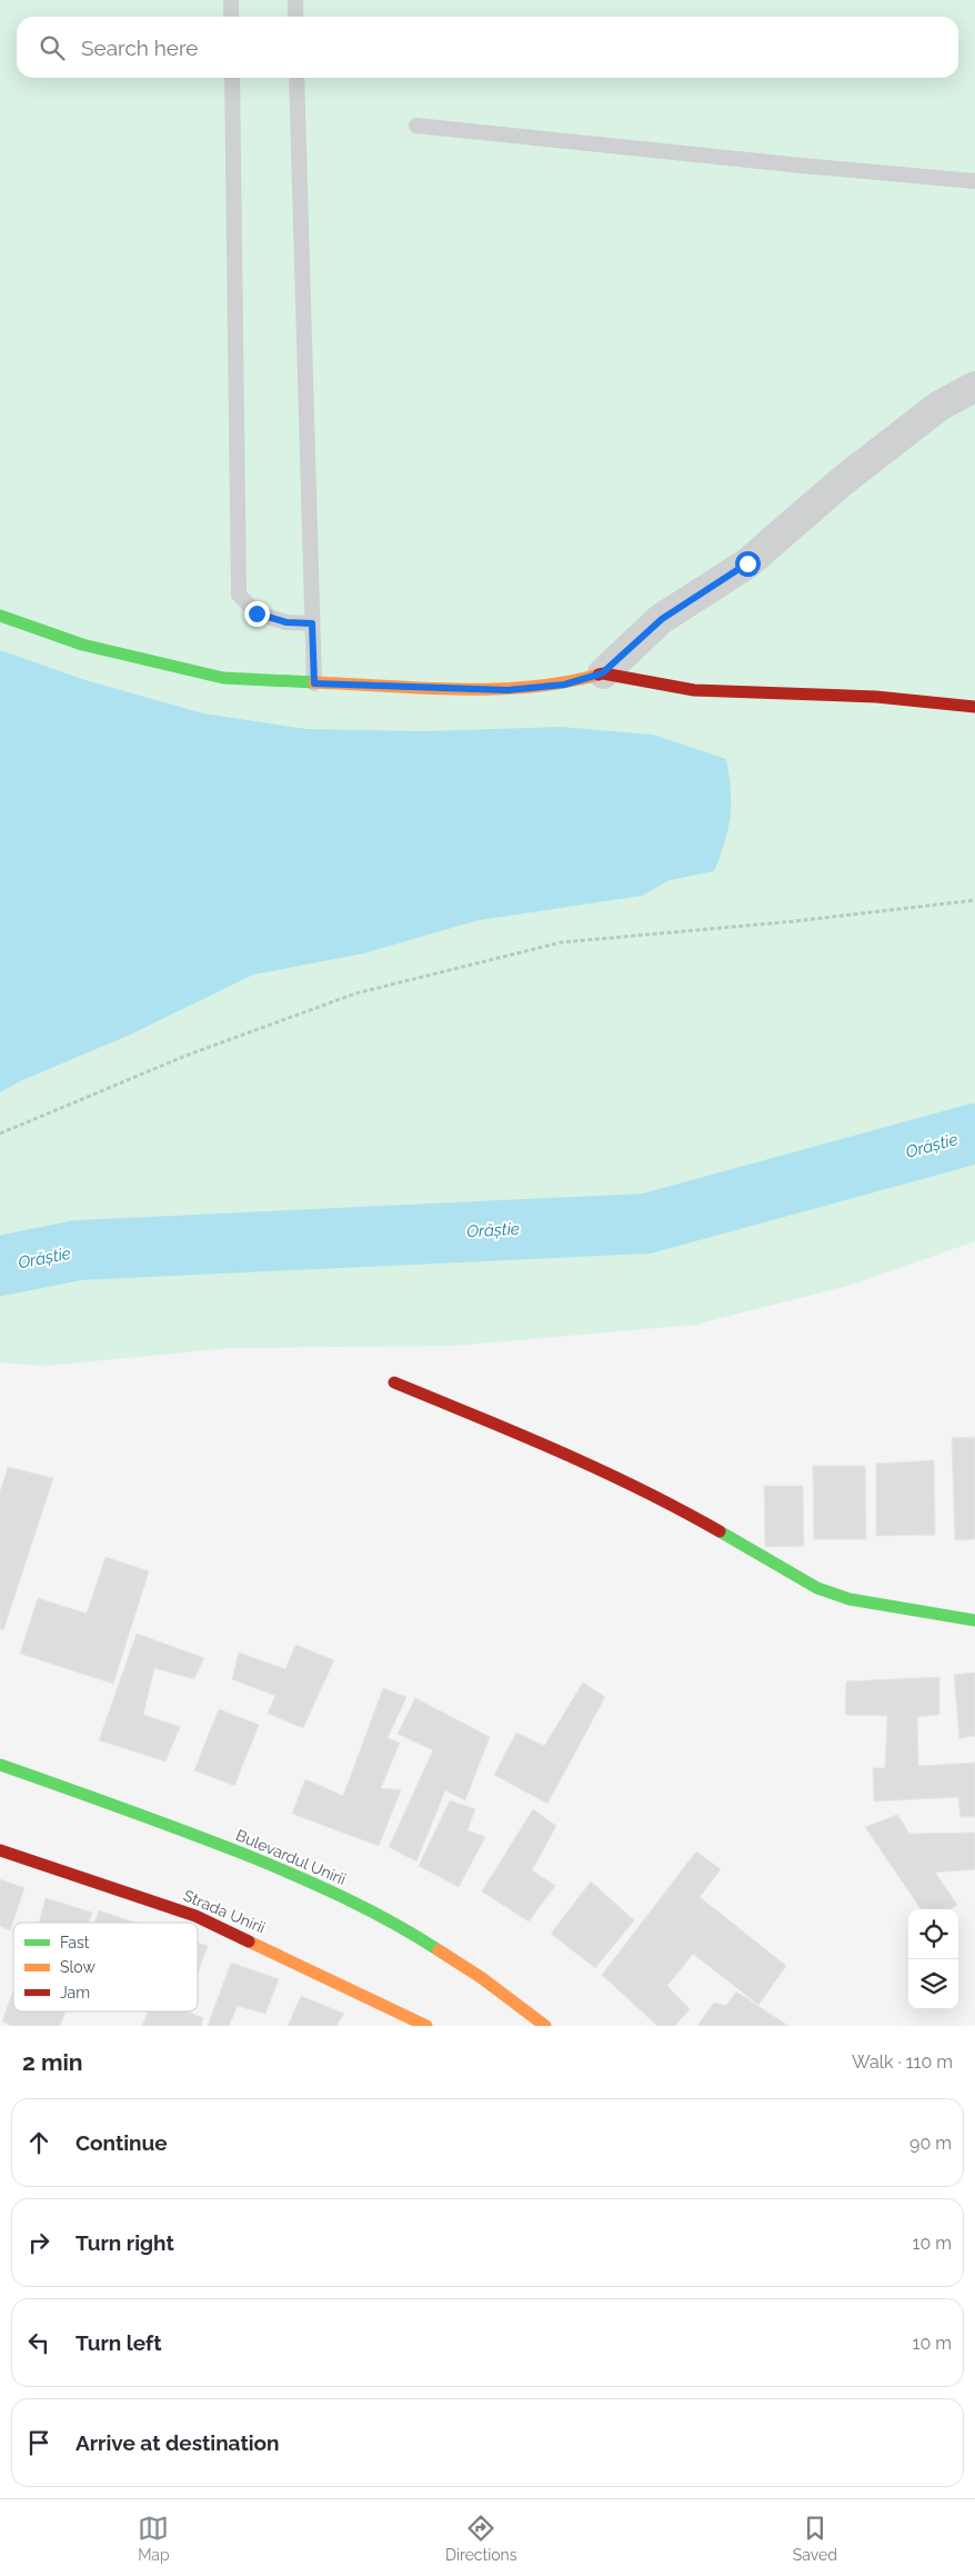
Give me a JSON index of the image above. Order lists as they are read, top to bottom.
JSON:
{
  "streets": {
    "street": ["Bulevardul Unirii", "Strada Unirii"]
  },
  "water": ["Orăștie"],
  "legend": ["Fast", "Slow", "Jam"],
  "page": {
    "search": "Search here",
    "heading": ["2 min", "Walk · 110 m"],
    "list": [
      ["Continue", "90 m"],
      ["Turn right", "10 m"],
      ["Turn left", "10 m"],
      "Arrive at destination"
    ],
    "nav": ["Map", "Directions", "Saved"]
  }
}
